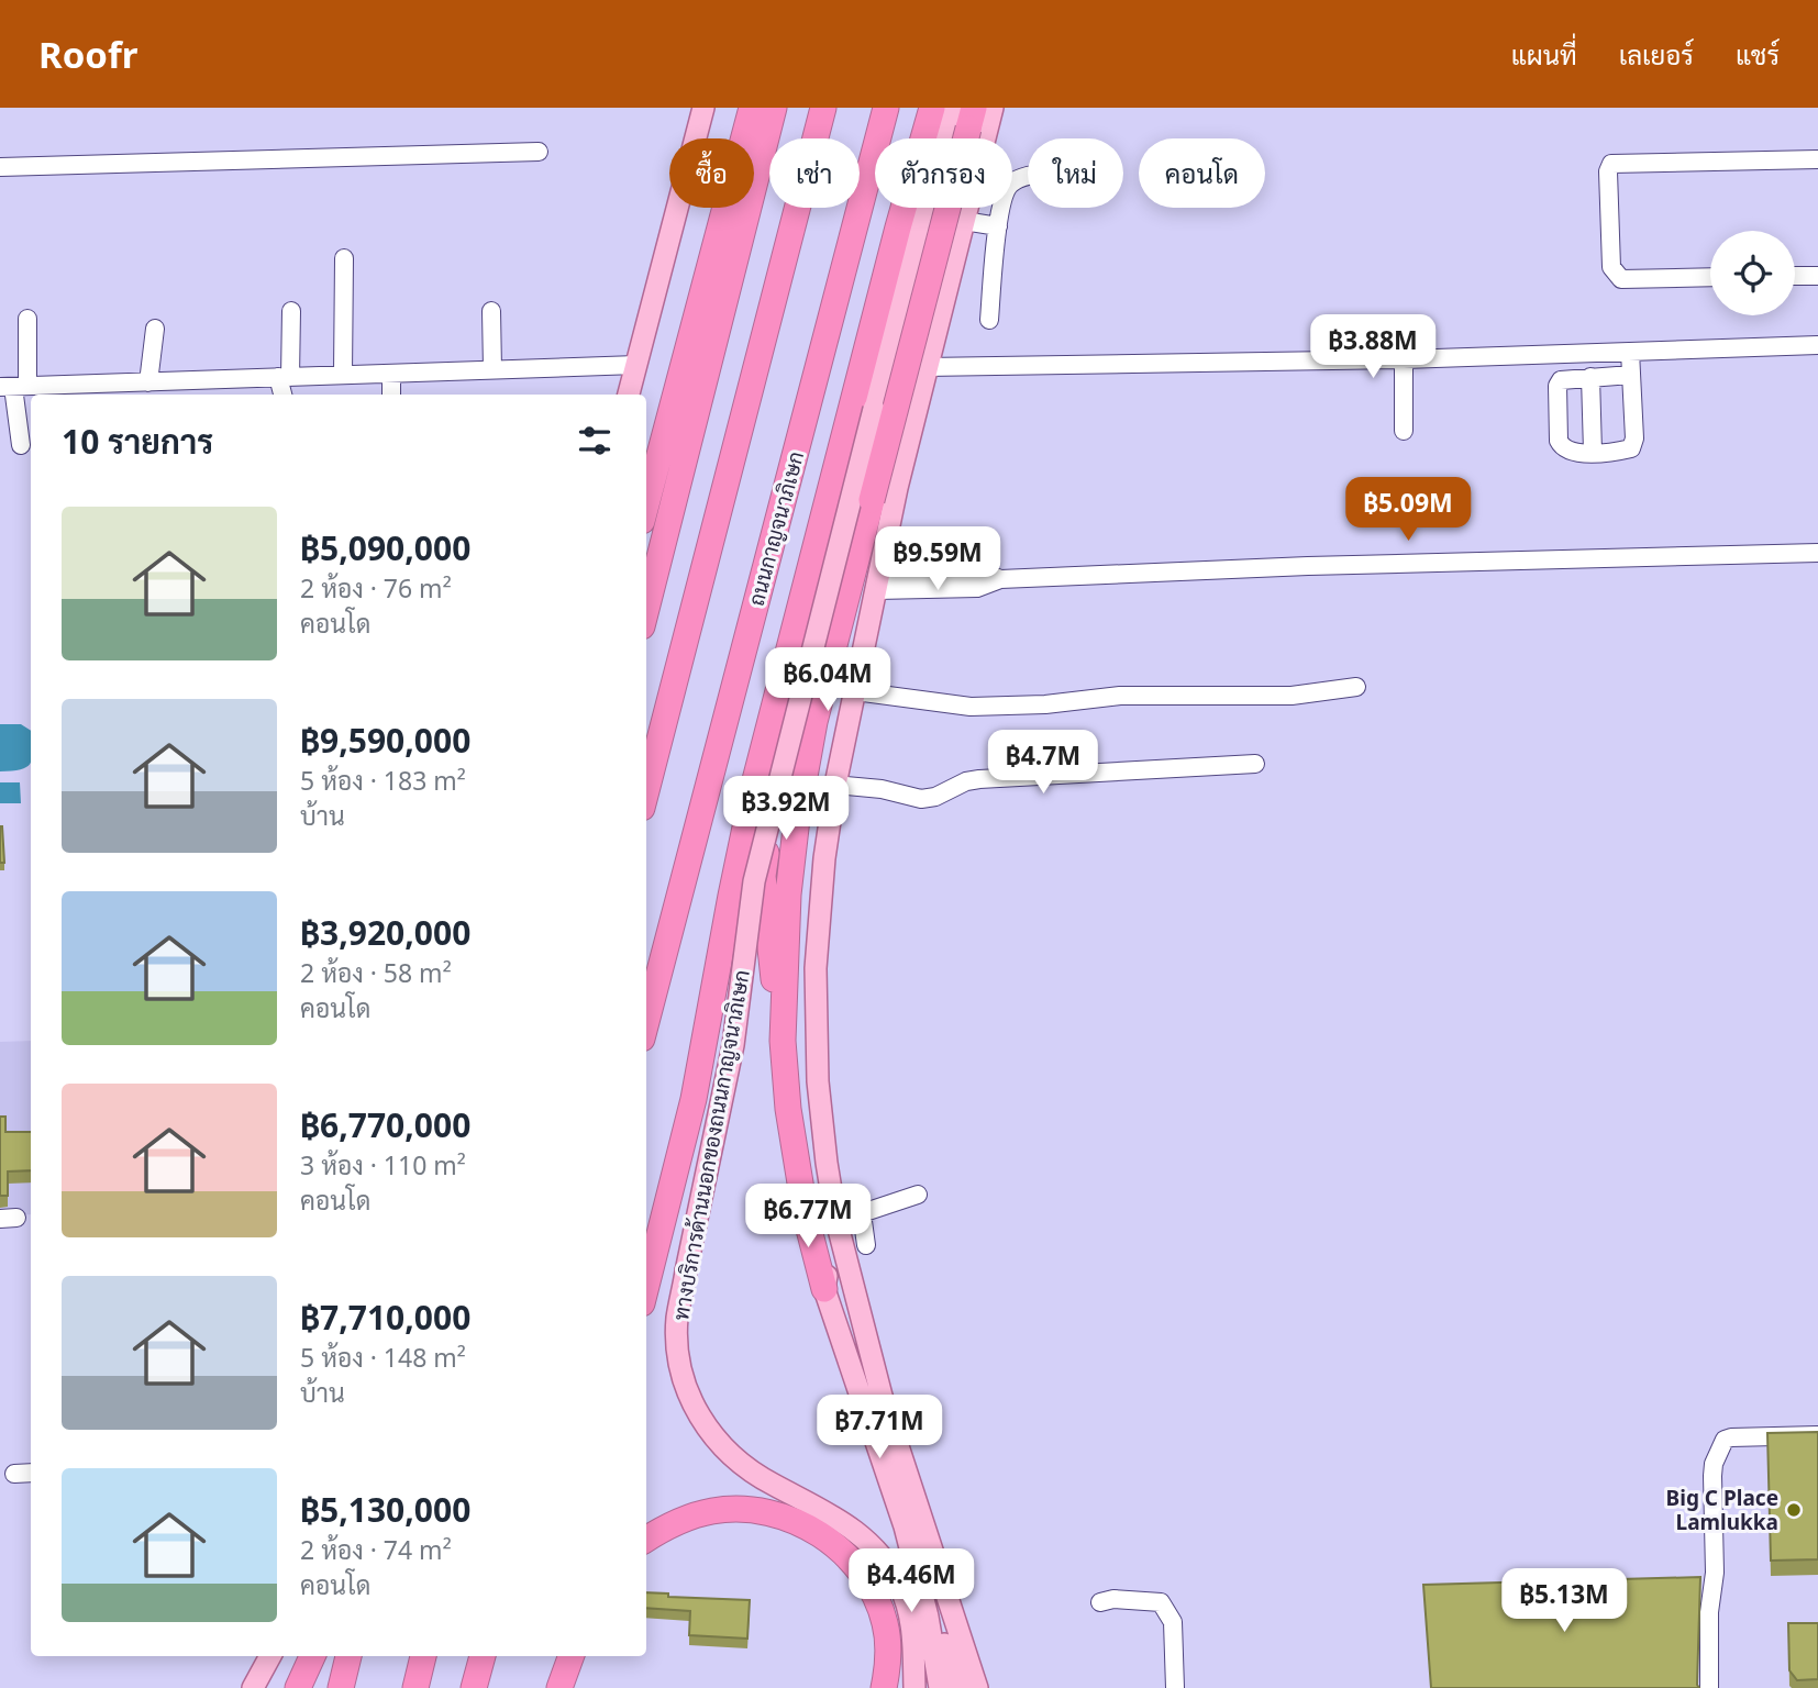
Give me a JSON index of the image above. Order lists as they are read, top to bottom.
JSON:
{
  "streets": {
    "highway": ["ถนนกาญจนาภิเษก"],
    "main road": ["ทางบริการด้านนอกของถนนกาญจนาภิเษก"]
  },
  "places": ["Big C Place Lamlukka"],
  "page": {
    "header": "Roofr",
    "nav": ["แผนที่", "เลเยอร์", "แชร์"],
    "chip": [
      "ซื้อ",
      "เช่า",
      "ตัวกรอง",
      "ใหม่",
      "คอนโด"
    ],
    "price": [
      "฿3.88M",
      "฿5.09M",
      "฿9.59M",
      "฿6.04M",
      "฿4.7M",
      "฿3.92M",
      "฿6.77M",
      "฿7.71M",
      "฿4.46M",
      "฿5.13M"
    ],
    "heading": "10 รายการ",
    "list": [
      {
        "name": "฿5,090,000",
        "note": "2 ห้อง · 76 m² · คอนโด"
      },
      {
        "name": "฿9,590,000",
        "note": "5 ห้อง · 183 m² · บ้าน"
      },
      {
        "name": "฿3,920,000",
        "note": "2 ห้อง · 58 m² · คอนโด"
      },
      {
        "name": "฿6,770,000",
        "note": "3 ห้อง · 110 m² · คอนโด"
      },
      {
        "name": "฿7,710,000",
        "note": "5 ห้อง · 148 m² · บ้าน"
      },
      {
        "name": "฿5,130,000",
        "note": "2 ห้อง · 74 m² · คอนโด"
      }
    ]
  }
}
